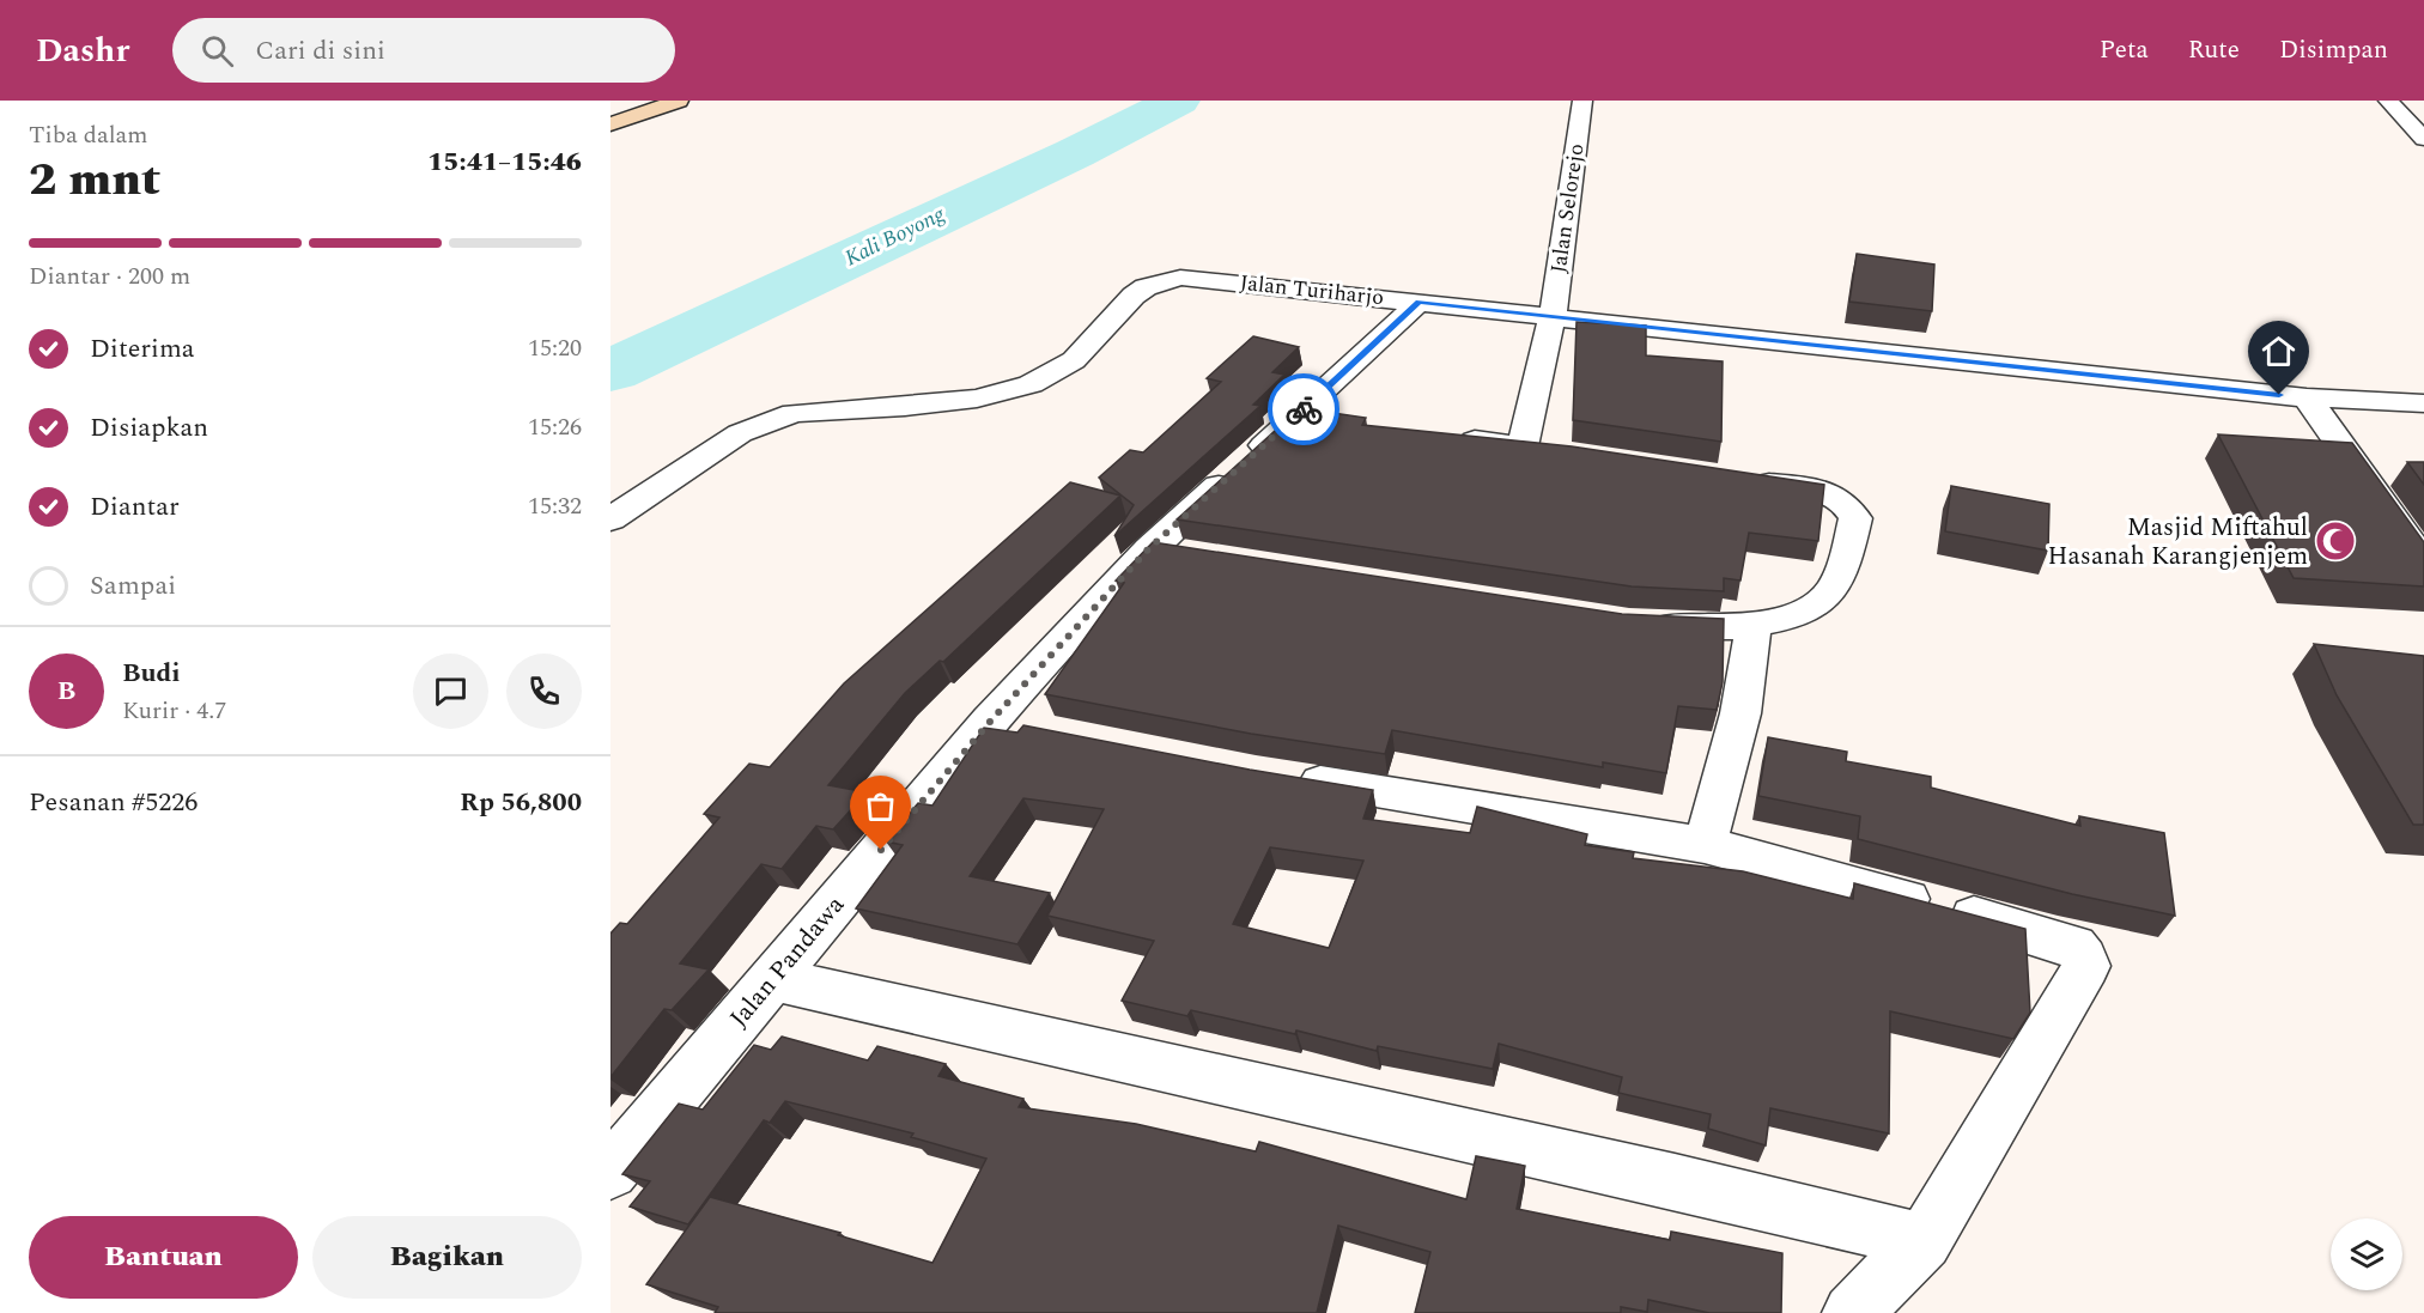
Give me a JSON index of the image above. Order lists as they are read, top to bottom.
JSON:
{
  "streets": {
    "street": ["Jalan Selorejo", "Jalan Turiharjo", "Jalan Pandawa"]
  },
  "crossings": [
    ["Jalan Selorejo", "Jalan Turiharjo"],
    ["Jalan Turiharjo", "Jalan Pandawa"]
  ],
  "water": ["Kali Boyong"],
  "places": {
    "mosque": ["Masjid Miftahul Hasanah Karangjenjem"]
  },
  "page": {
    "header": "Dashr",
    "search": "Cari di sini",
    "nav": ["Peta", "Rute", "Disimpan"],
    "heading": ["2 mnt", "Tiba dalam", "15:41–15:46"],
    "panel": [
      "Budi",
      "Kurir · 4.7",
      "Pesanan #5226",
      "Rp 56,800"
    ],
    "bar": "Diantar · 200 m",
    "list": [
      ["Diterima", "15:20"],
      ["Disiapkan", "15:26"],
      ["Diantar", "15:32"],
      "Sampai"
    ],
    "round": "B",
    "buttons": ["Bantuan", "Bagikan"]
  }
}
